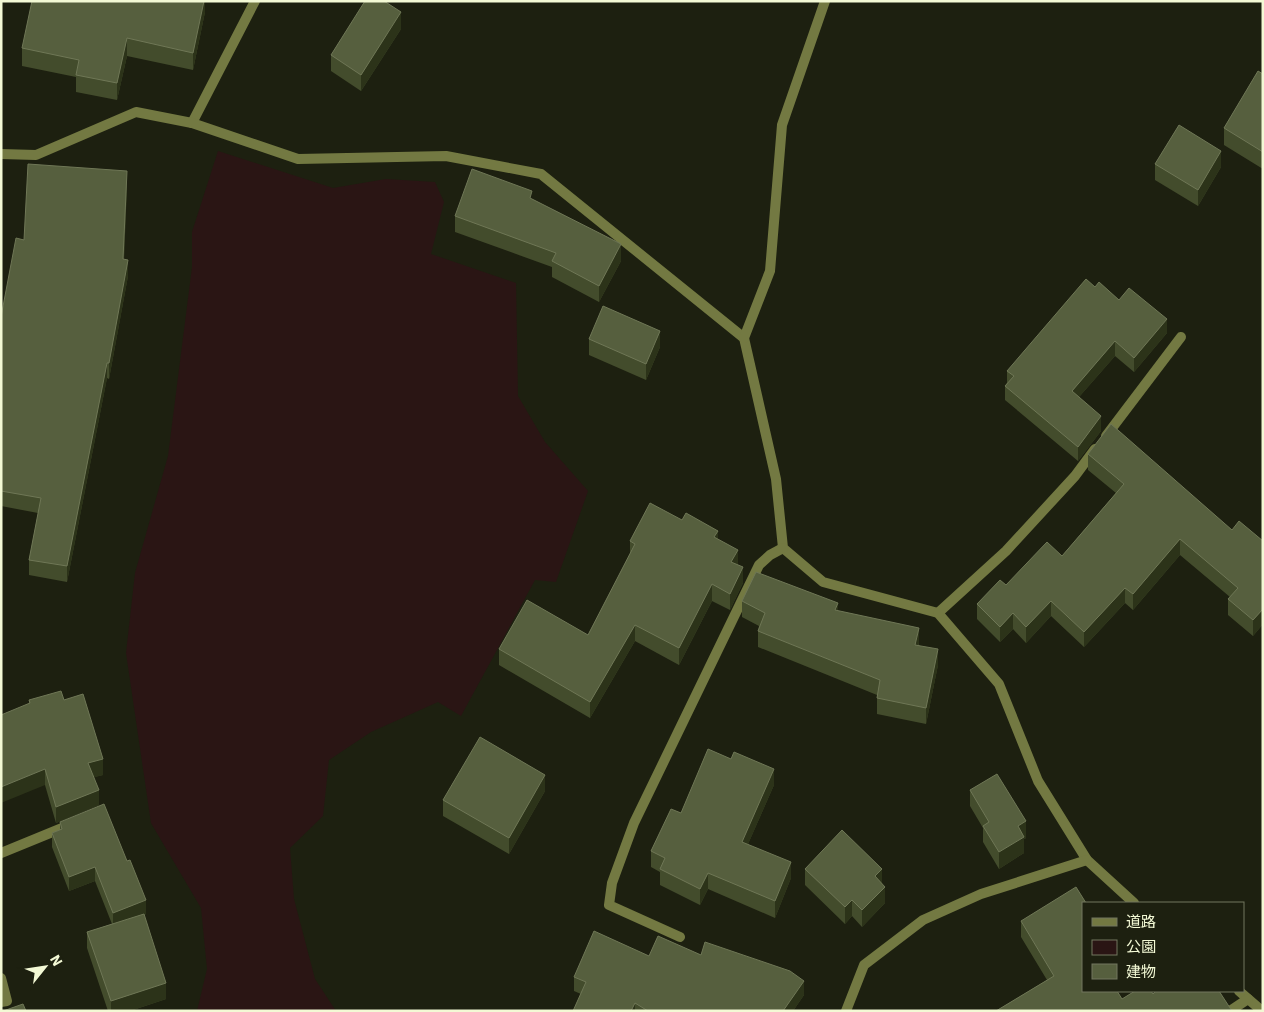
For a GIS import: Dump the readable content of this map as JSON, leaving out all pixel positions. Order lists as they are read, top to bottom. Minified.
{"legend":["道路","公園","建物"],"north":"top right"}
